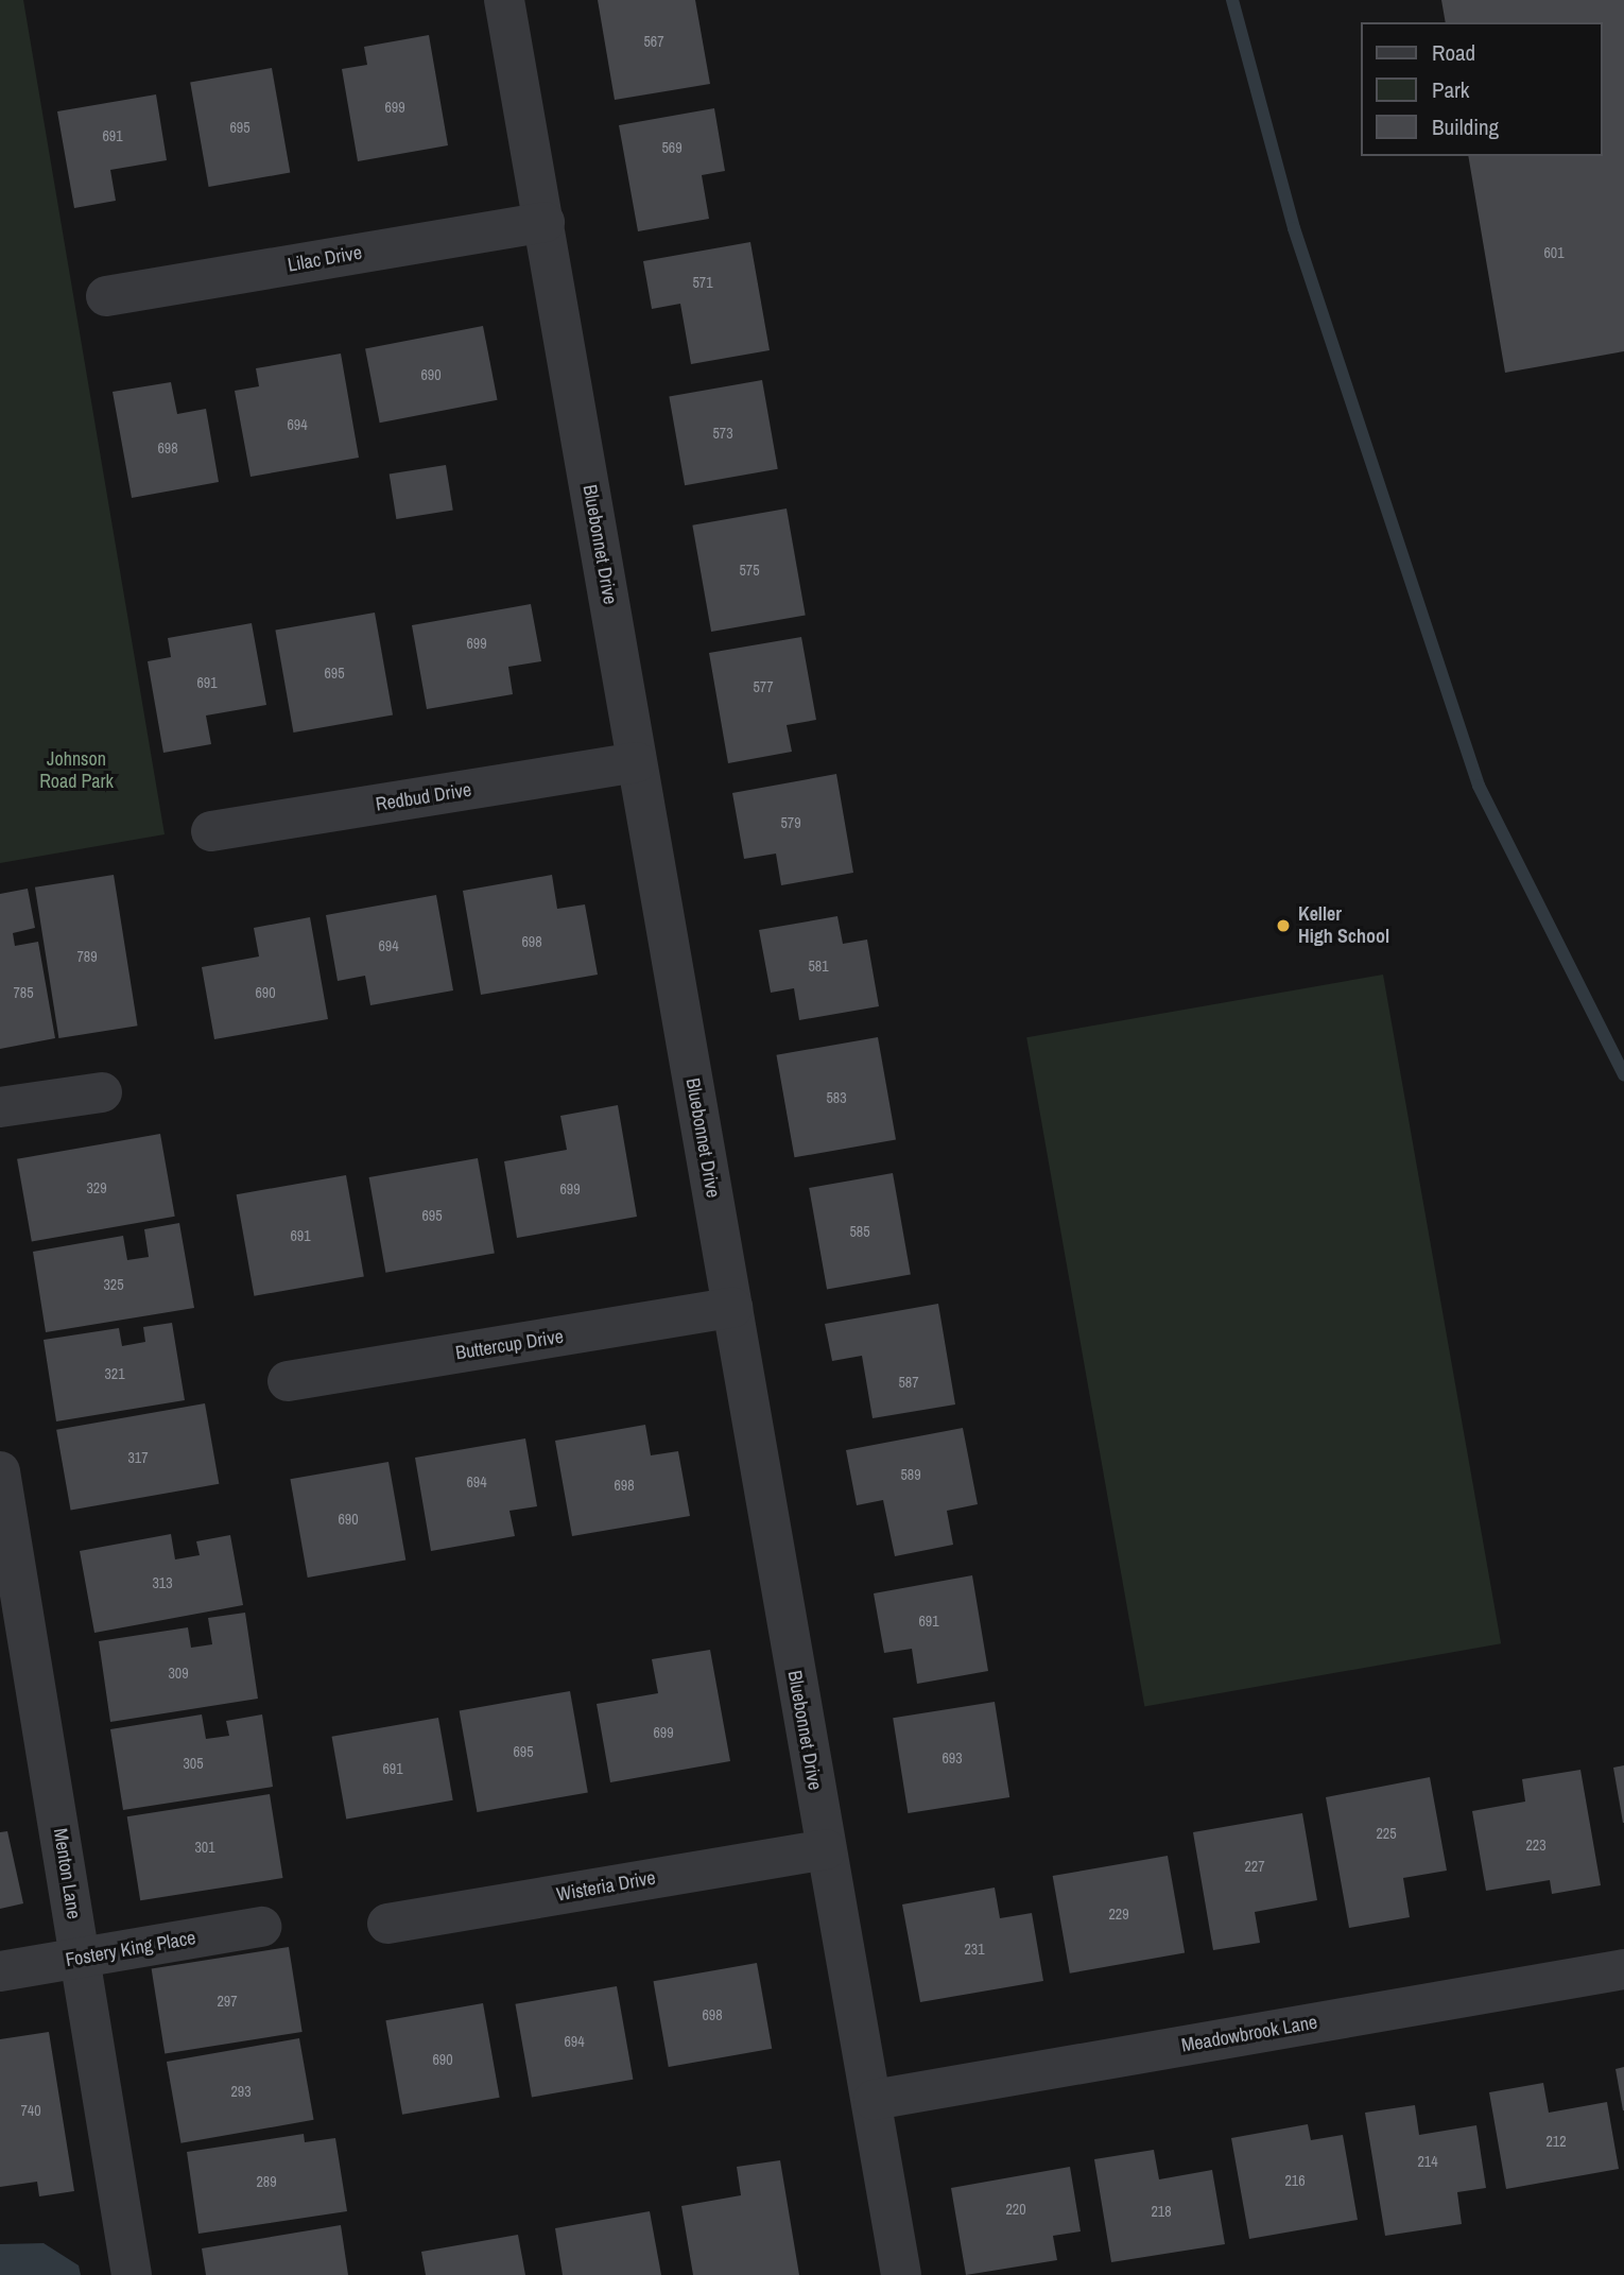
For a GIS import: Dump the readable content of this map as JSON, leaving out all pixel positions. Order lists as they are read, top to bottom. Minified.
{"streets":{"street":["Lilac Drive","Bluebonnet Drive","Redbud Drive","Buttercup Drive","Menton Lane","Wisteria Drive","Fostery King Place","Meadowbrook Lane"]},"crossings":[["Lilac Drive","Bluebonnet Drive"],["Bluebonnet Drive","Redbud Drive"],["Bluebonnet Drive","Buttercup Drive"],["Bluebonnet Drive","Wisteria Drive"],["Bluebonnet Drive","Meadowbrook Lane"],["Menton Lane","Fostery King Place"]],"parks":["Johnson Road Park"],"places":["Keller High School"],"house_numbers":["567","699","695","691","569","601","571","690","694","573","698","575","699","695","691","577","579","698","694","789","581","785","690","583","329","699","695","585","691","325","321","587","317","589","694","698","690","313","691","309","699","695","693","305","691","225","223","301","227","229","231","297","698","694","690","293","740","212","214","216","289","220","218"],"legend":["Road","Park","Building"]}
